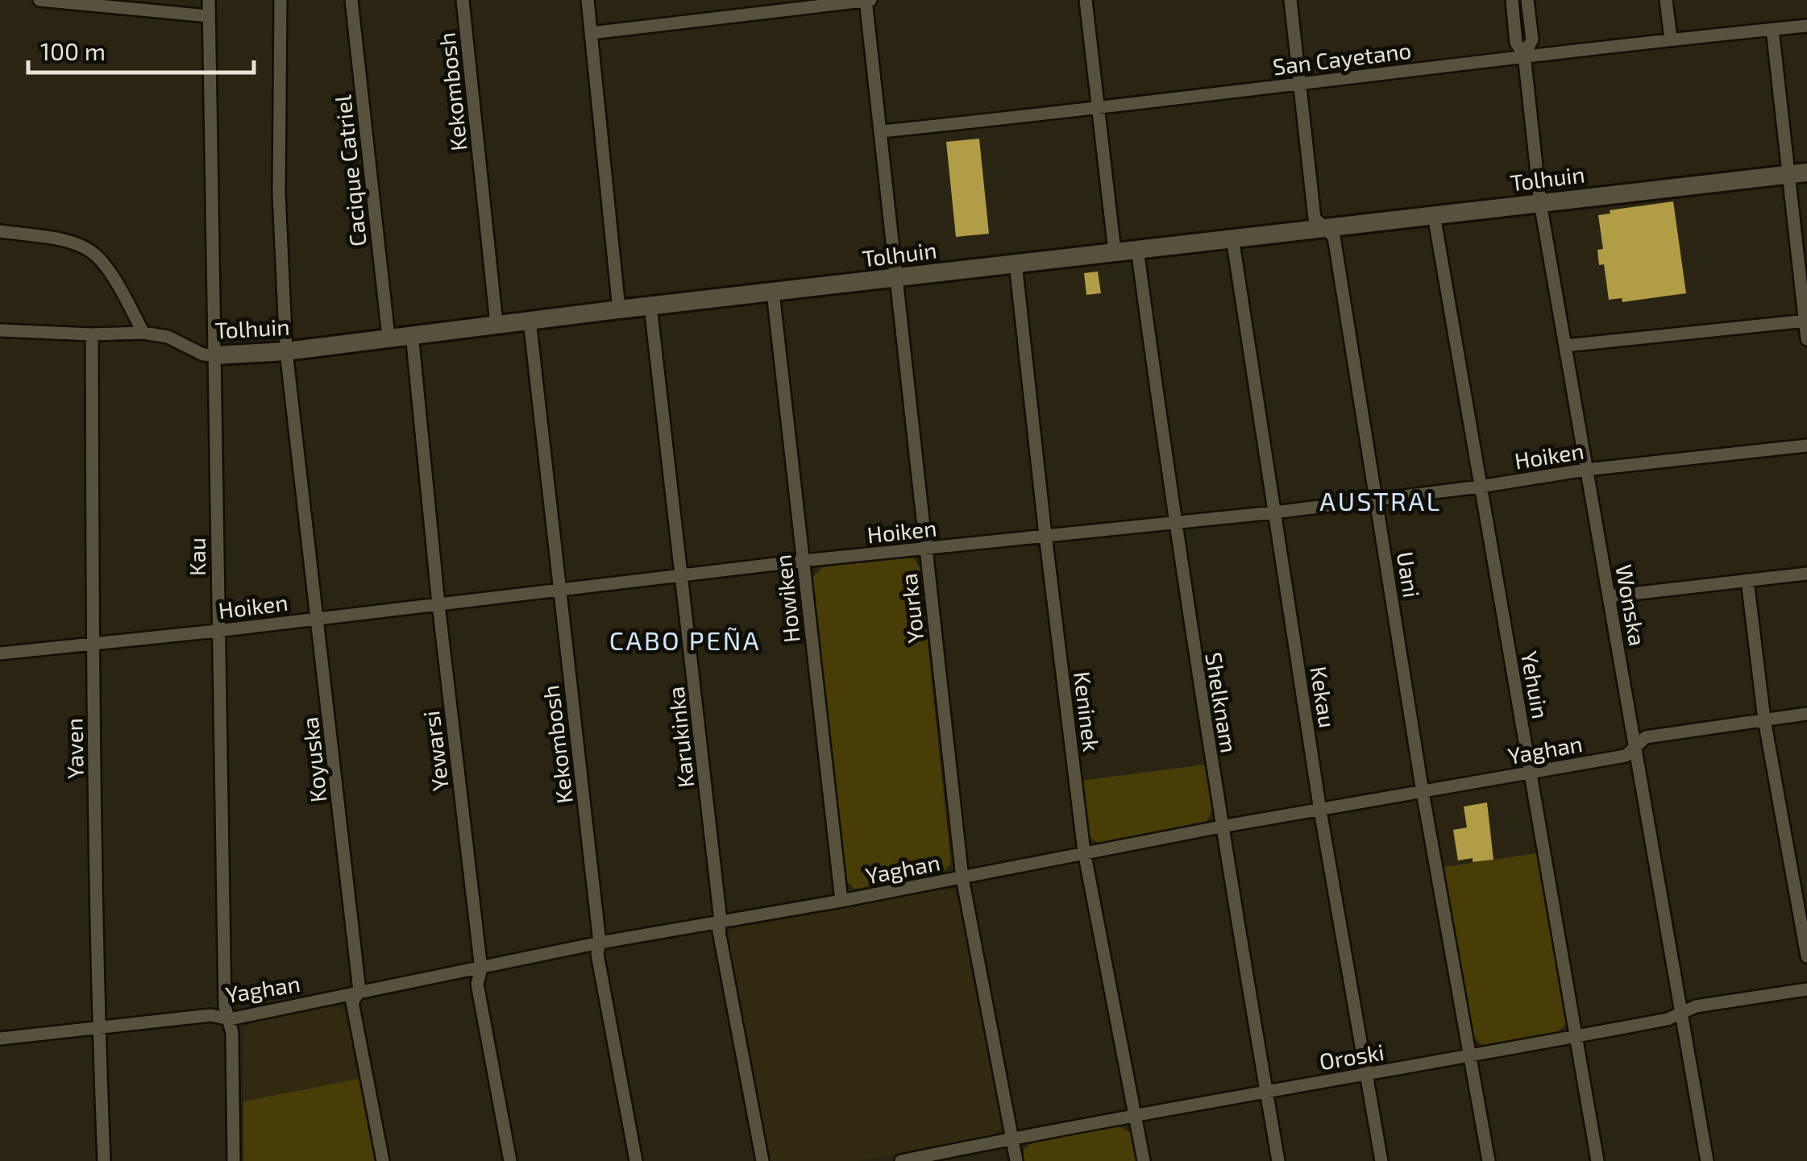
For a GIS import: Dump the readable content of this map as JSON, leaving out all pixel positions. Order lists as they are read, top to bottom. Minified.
{"streets":{"street":["San Cayetano","Kekombosh","Cacique Catriel","Tolhuin","Hoiken","Kau","Uani","Howiken","Wonska","Yourka","Yehuin","Kekau","Shelknam","Keninek","Karukinka","Yaven","Yaghan","Yewarsi","Koyuska","Oroski"]},"crossings":[["San Cayetano","Uani"],["San Cayetano","Wonska"],["San Cayetano","Yourka"],["Kekombosh","Tolhuin"],["Kekombosh","Hoiken"],["Kekombosh","Yaghan"],["Cacique Catriel","Tolhuin"],["Tolhuin","Kau"],["Tolhuin","Uani"],["Tolhuin","Howiken"],["Tolhuin","Wonska"],["Tolhuin","Yourka"],["Tolhuin","Yehuin"],["Tolhuin","Kekau"],["Tolhuin","Shelknam"],["Tolhuin","Keninek"],["Tolhuin","Karukinka"],["Tolhuin","Yaven"],["Tolhuin","Yewarsi"],["Tolhuin","Koyuska"],["Hoiken","Kau"],["Hoiken","Uani"],["Hoiken","Howiken"],["Hoiken","Wonska"],["Hoiken","Yourka"],["Hoiken","Yehuin"],["Hoiken","Kekau"],["Hoiken","Shelknam"],["Hoiken","Keninek"],["Hoiken","Karukinka"],["Hoiken","Yaven"],["Hoiken","Yewarsi"],["Hoiken","Koyuska"],["Kau","Yaghan"],["Uani","Yaghan"],["Uani","Oroski"],["Howiken","Yaghan"],["Wonska","Yaghan"],["Wonska","Oroski"],["Yourka","Yaghan"],["Yourka","Oroski"],["Yehuin","Yaghan"],["Yehuin","Oroski"],["Kekau","Yaghan"],["Kekau","Oroski"],["Shelknam","Yaghan"],["Shelknam","Oroski"],["Keninek","Yaghan"],["Keninek","Oroski"],["Karukinka","Yaghan"],["Yaven","Yaghan"],["Yaghan","Yewarsi"],["Yaghan","Koyuska"]],"districts":["AUSTRAL","CABO PEÑA"],"scale_bar":"100 m"}
